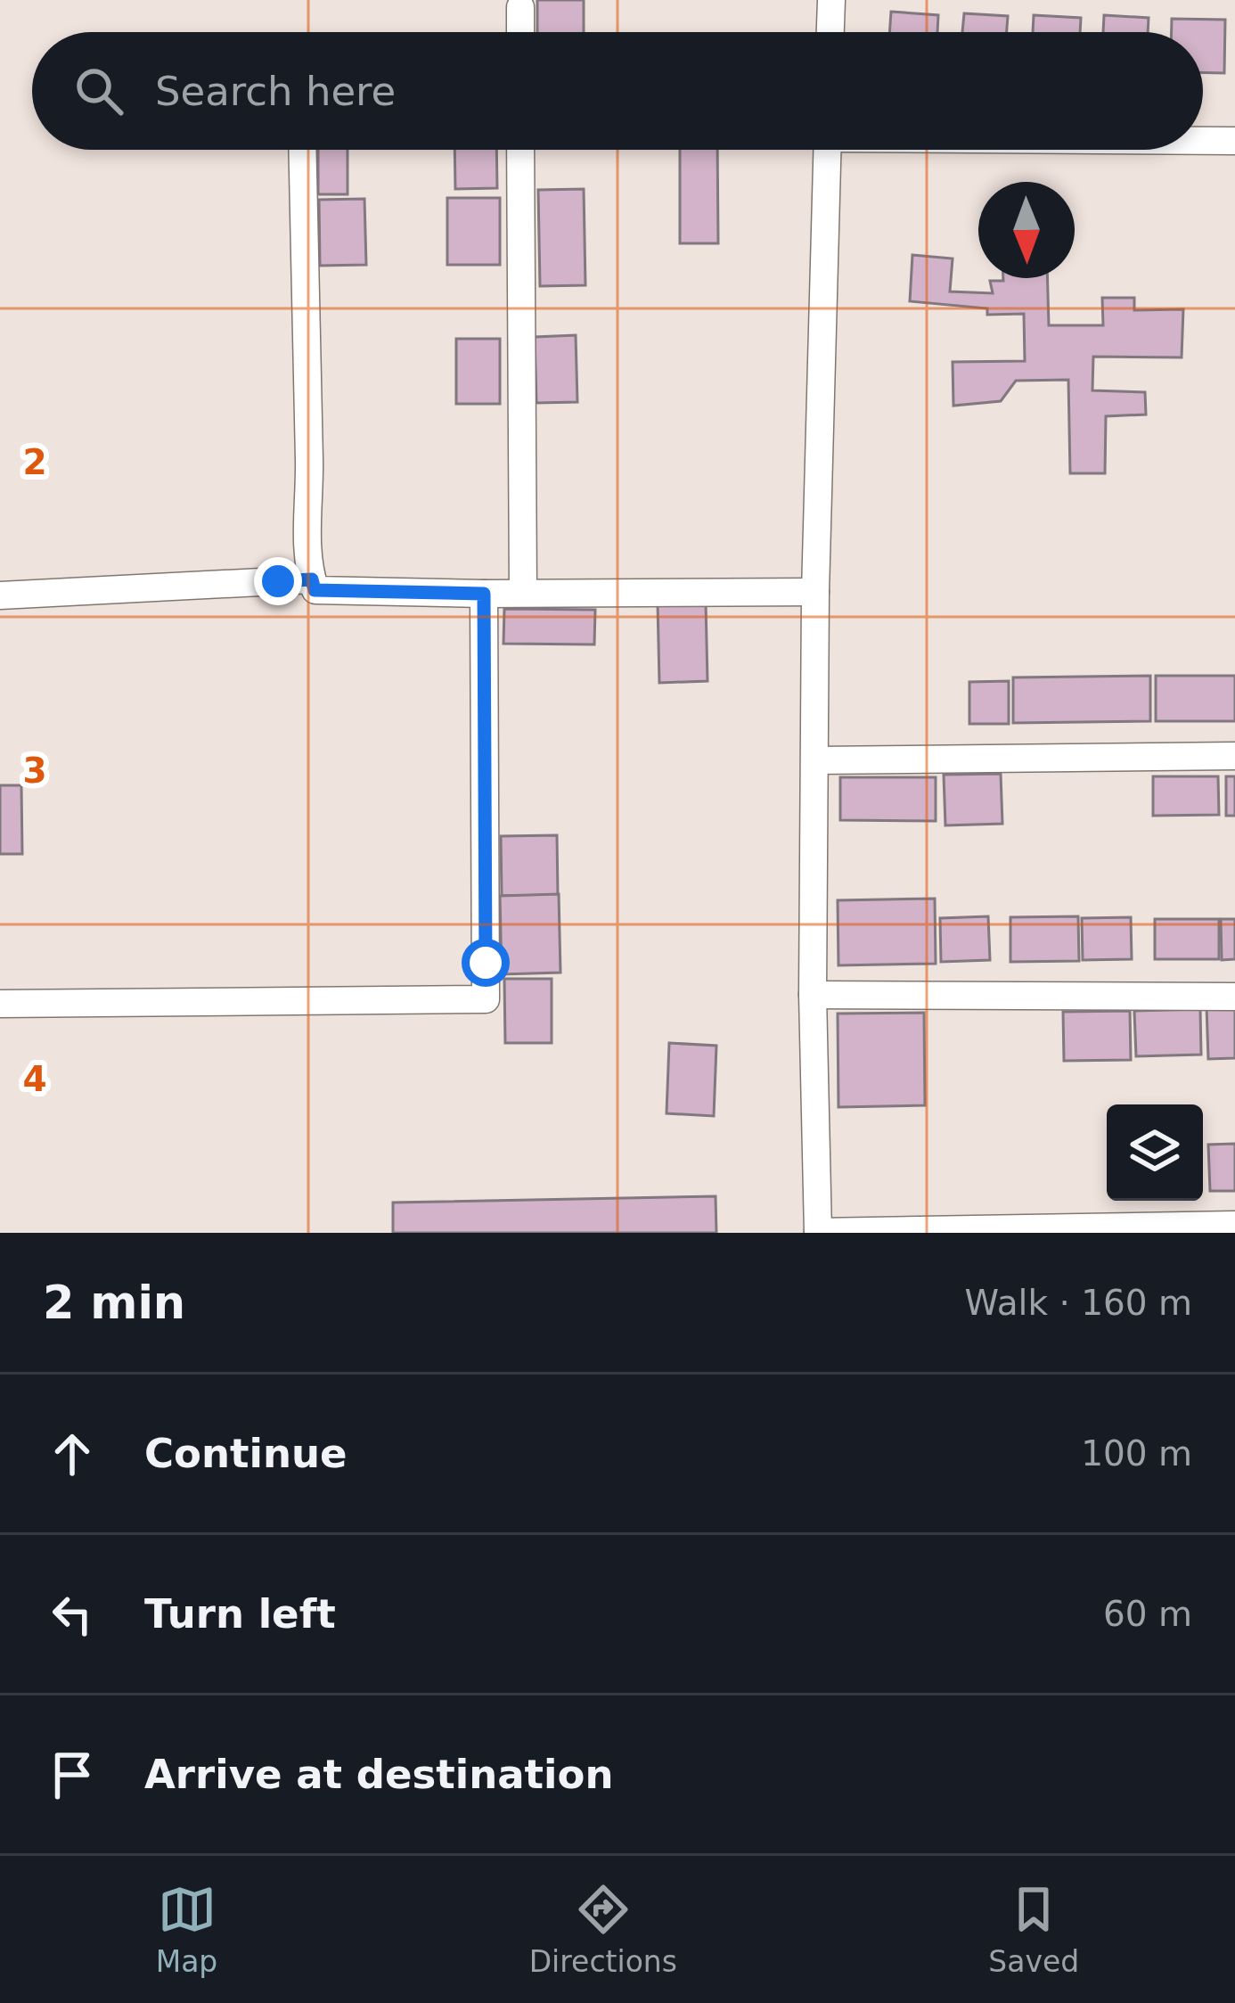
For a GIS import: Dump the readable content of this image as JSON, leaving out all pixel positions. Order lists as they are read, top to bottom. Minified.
{"north":"bottom","page":{"search":"Search here","heading":["2 min","Walk · 160 m"],"list":[["Continue","100 m"],["Turn left","60 m"],"Arrive at destination"],"nav":["Map","Directions","Saved"]},"grid":{"rows":["2","3","4"]}}
